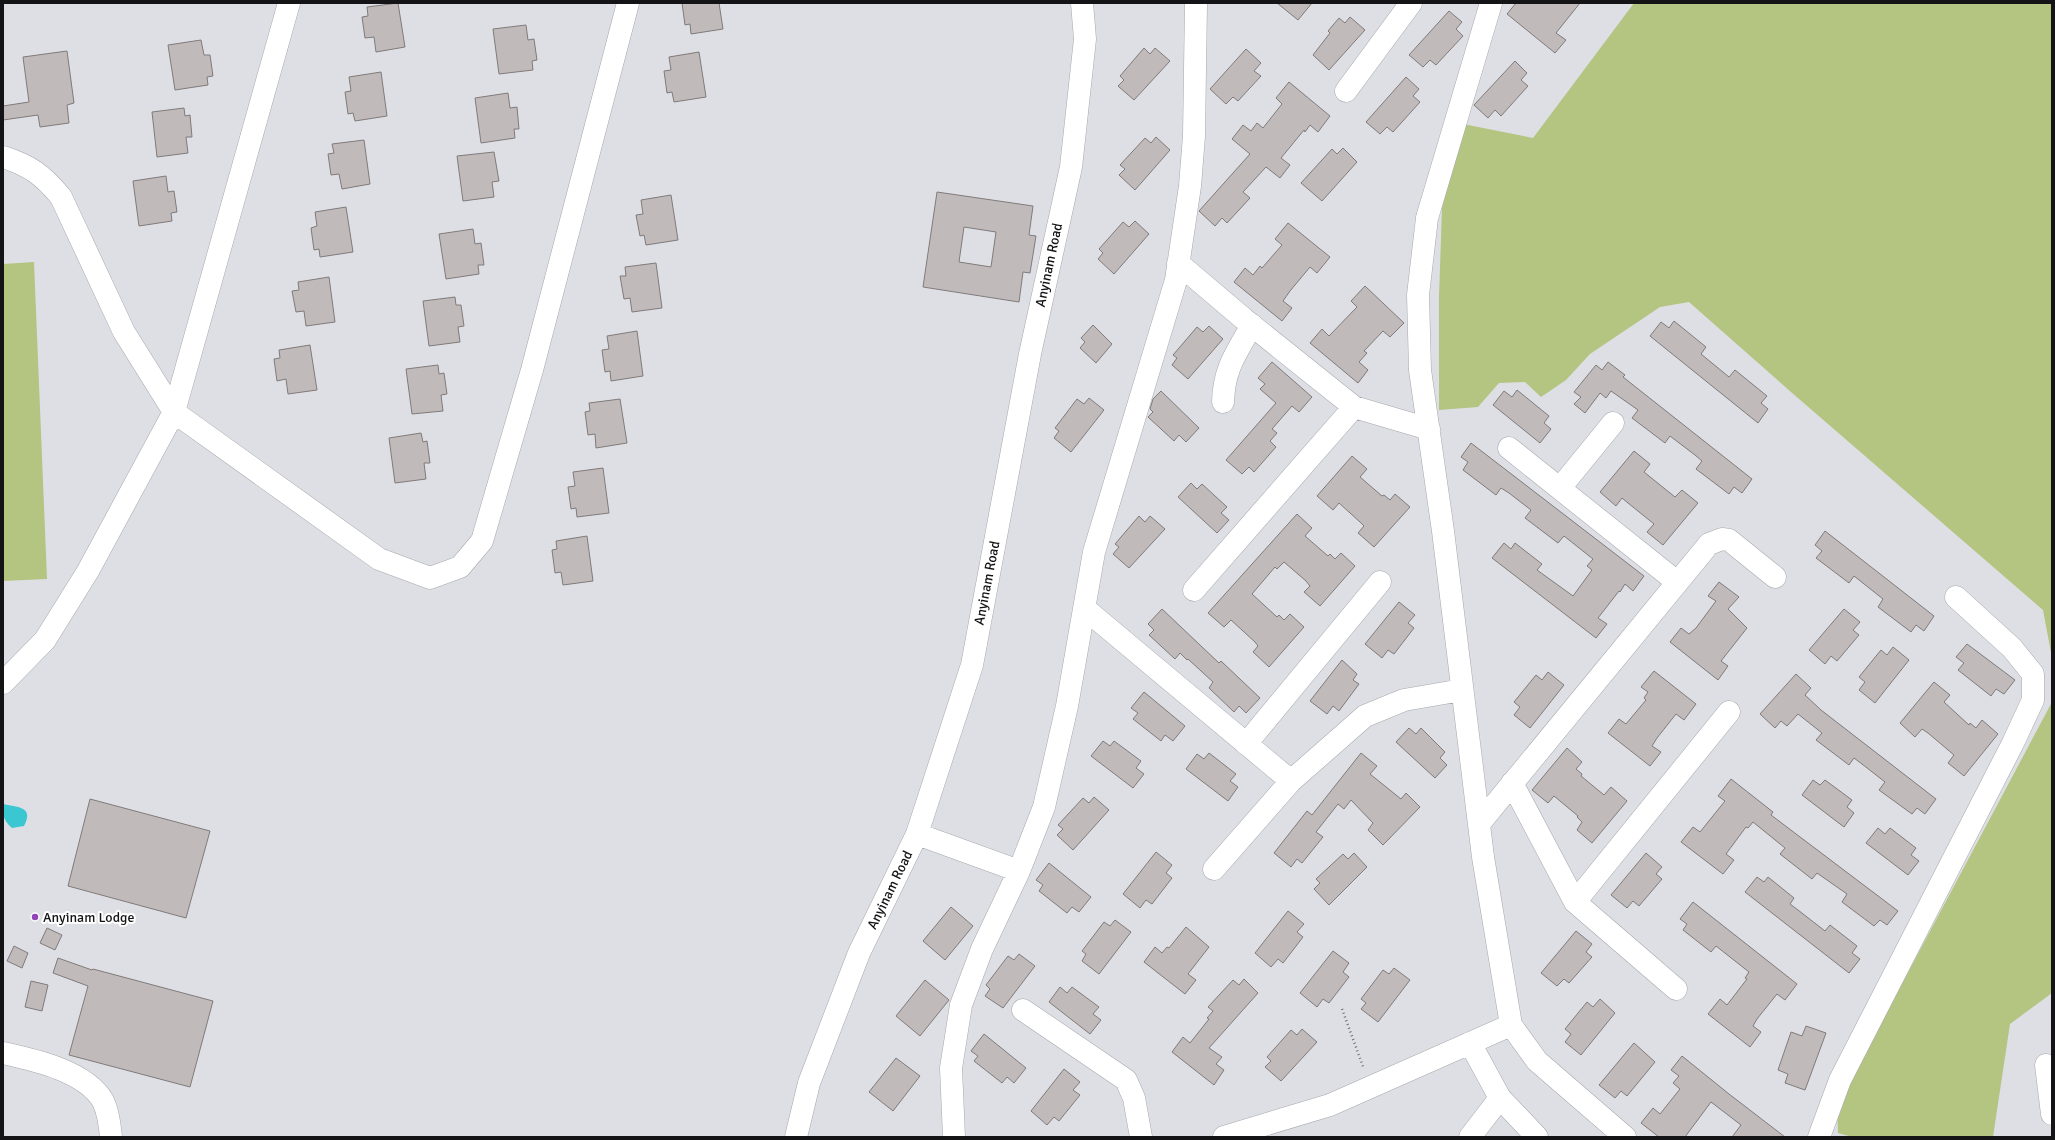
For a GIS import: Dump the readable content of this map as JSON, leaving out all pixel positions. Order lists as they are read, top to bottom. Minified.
{"streets":{"street":["Anyinam Road"]},"places":["Anyinam Lodge"]}
